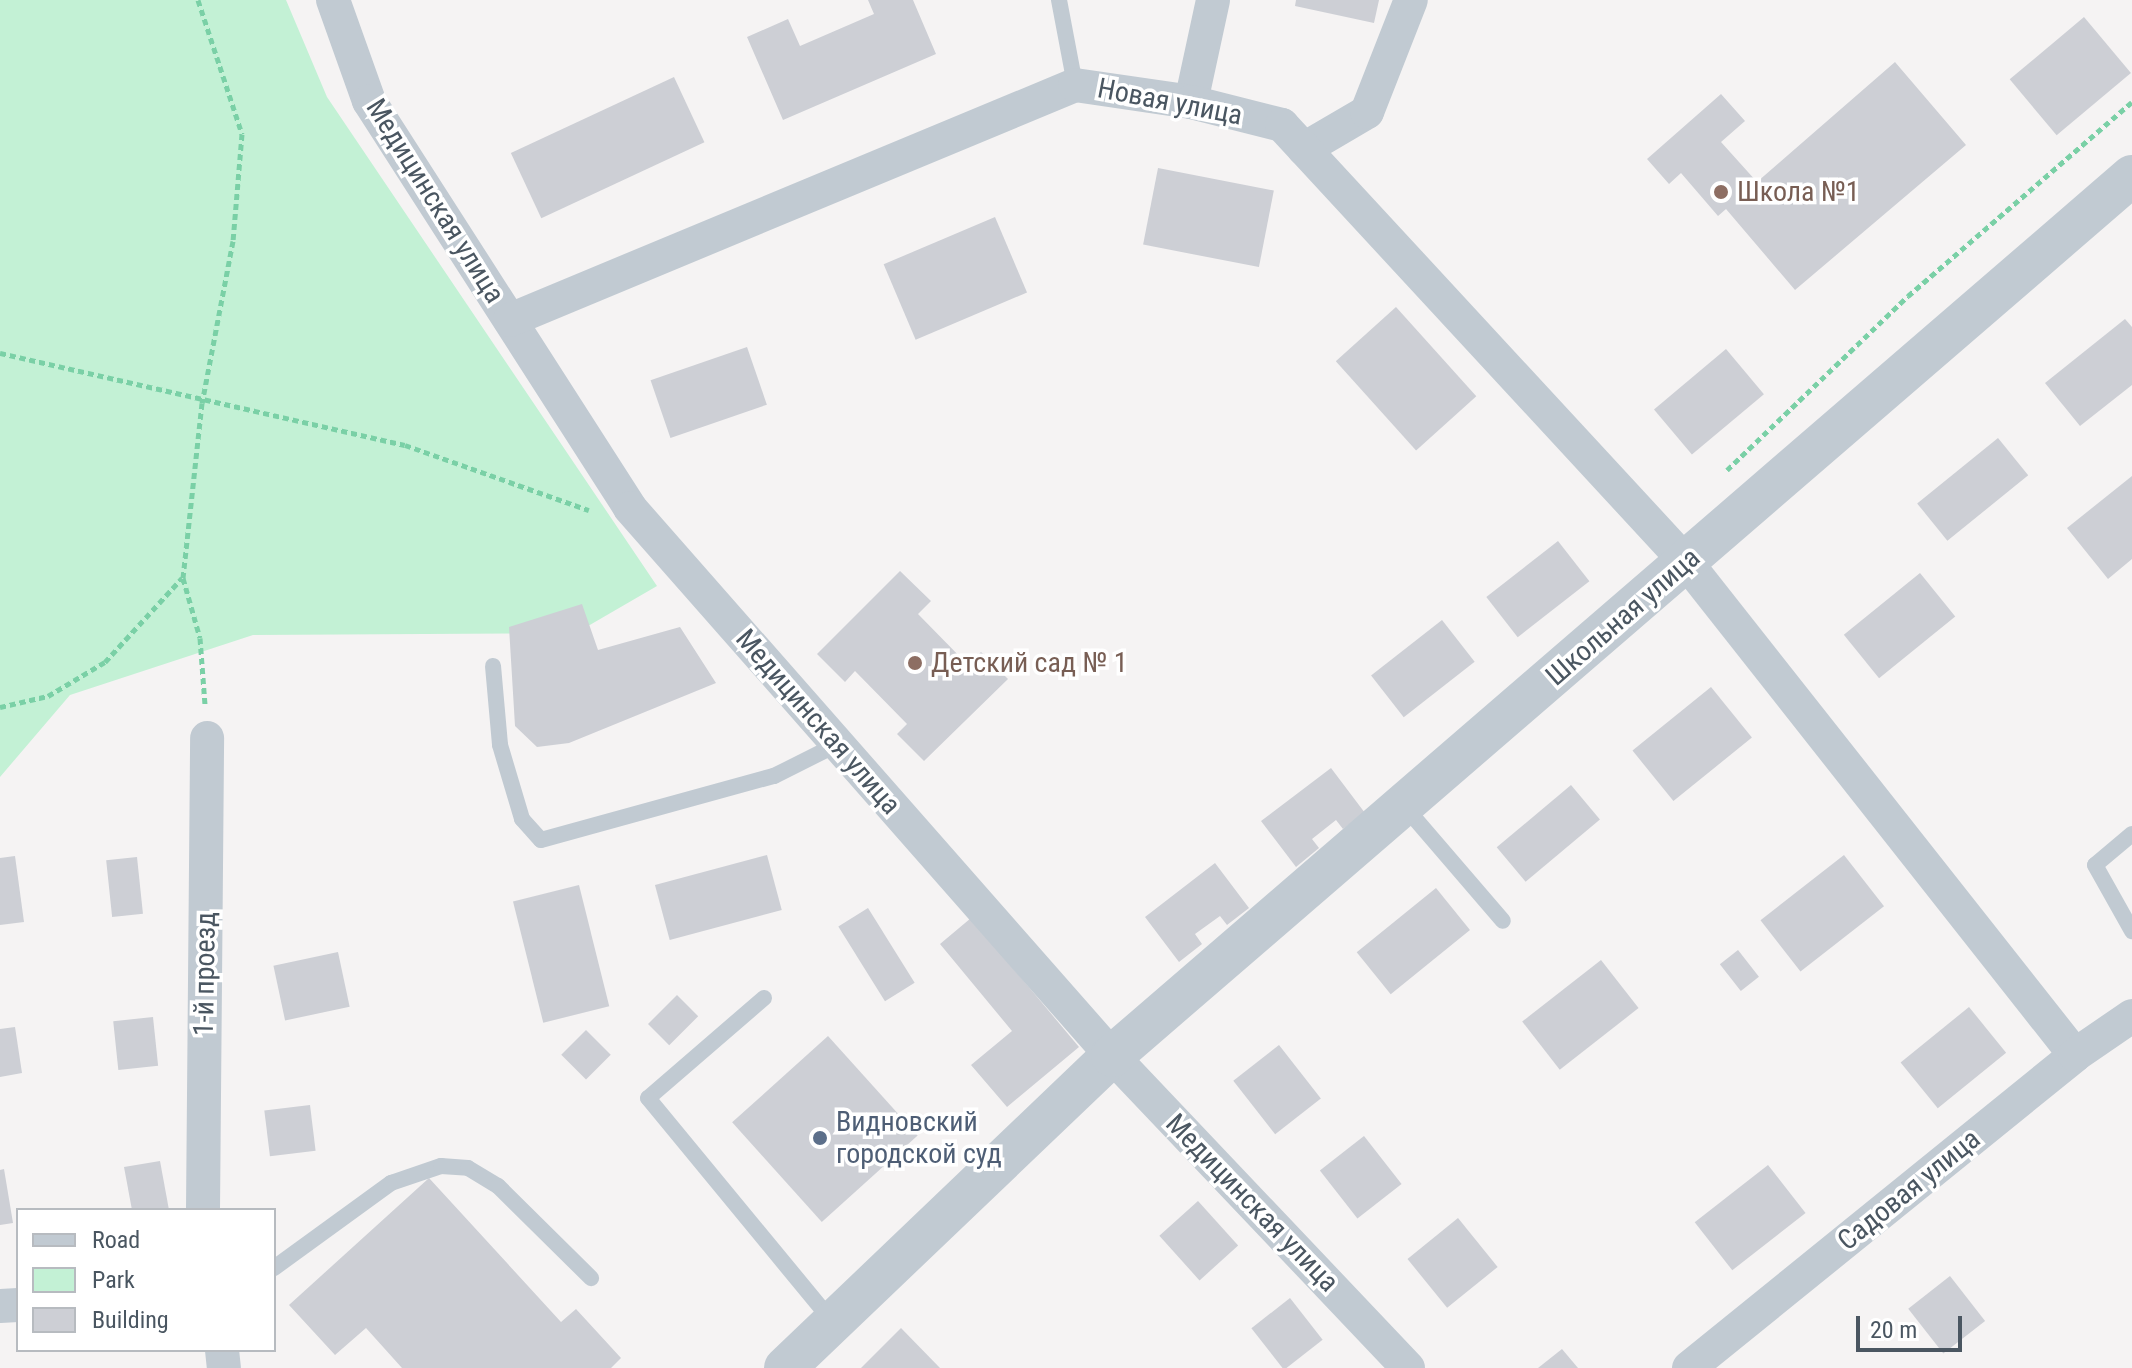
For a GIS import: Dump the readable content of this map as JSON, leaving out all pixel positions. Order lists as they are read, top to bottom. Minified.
{"streets":{"street":["Новая улица","Медицинская улица","Школьная улица","1-й проезд","Садовая улица"]},"crossings":[["Новая улица","Медицинская улица"],["Новая улица","Школьная улица"],["Новая улица","Садовая улица"],["Медицинская улица","Школьная улица"]],"places":["Школа №1","Детский сад № 1","Видновский городской суд"],"legend":["Road","Park","Building"],"scale_bar":"20 m"}
